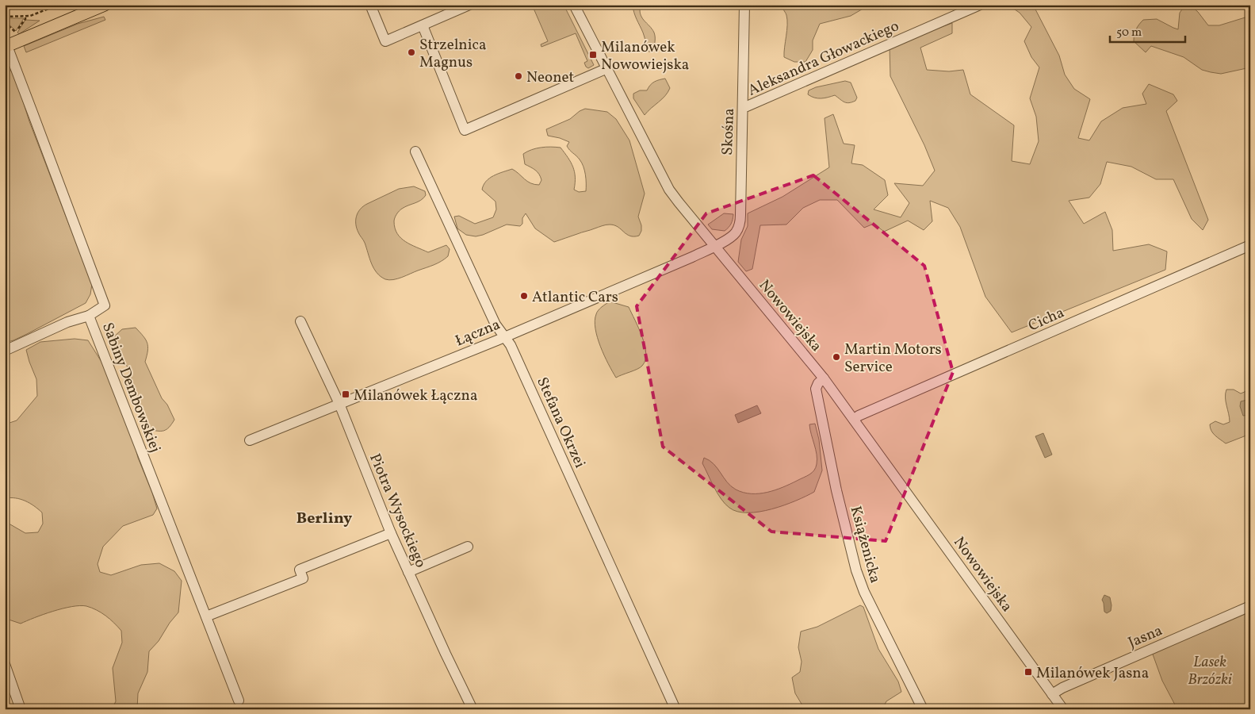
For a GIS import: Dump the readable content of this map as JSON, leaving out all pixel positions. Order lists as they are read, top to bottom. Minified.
{"streets":{"street":["Aleksandra Głowackiego","Skośna","Nowowiejska","Cicha","Łączna","Sabiny Dembowskiej","Stefana Okrzei","Piotra Wysockiego","Książenicka","Jasna"]},"crossings":[["Aleksandra Głowackiego","Skośna"],["Skośna","Nowowiejska"],["Skośna","Łączna"],["Nowowiejska","Cicha"],["Nowowiejska","Łączna"],["Nowowiejska","Książenicka"],["Nowowiejska","Jasna"],["Łączna","Stefana Okrzei"],["Łączna","Piotra Wysockiego"]],"districts":["Berliny"],"parks":["Lasek Brzózki"],"places":{"other":["Strzelnica Magnus","Neonet","Atlantic Cars","Martin Motors Service"],"transit":["Milanówek Nowowiejska","Milanówek Łączna","Milanówek Jasna"]},"scale_bar":"50 m"}
